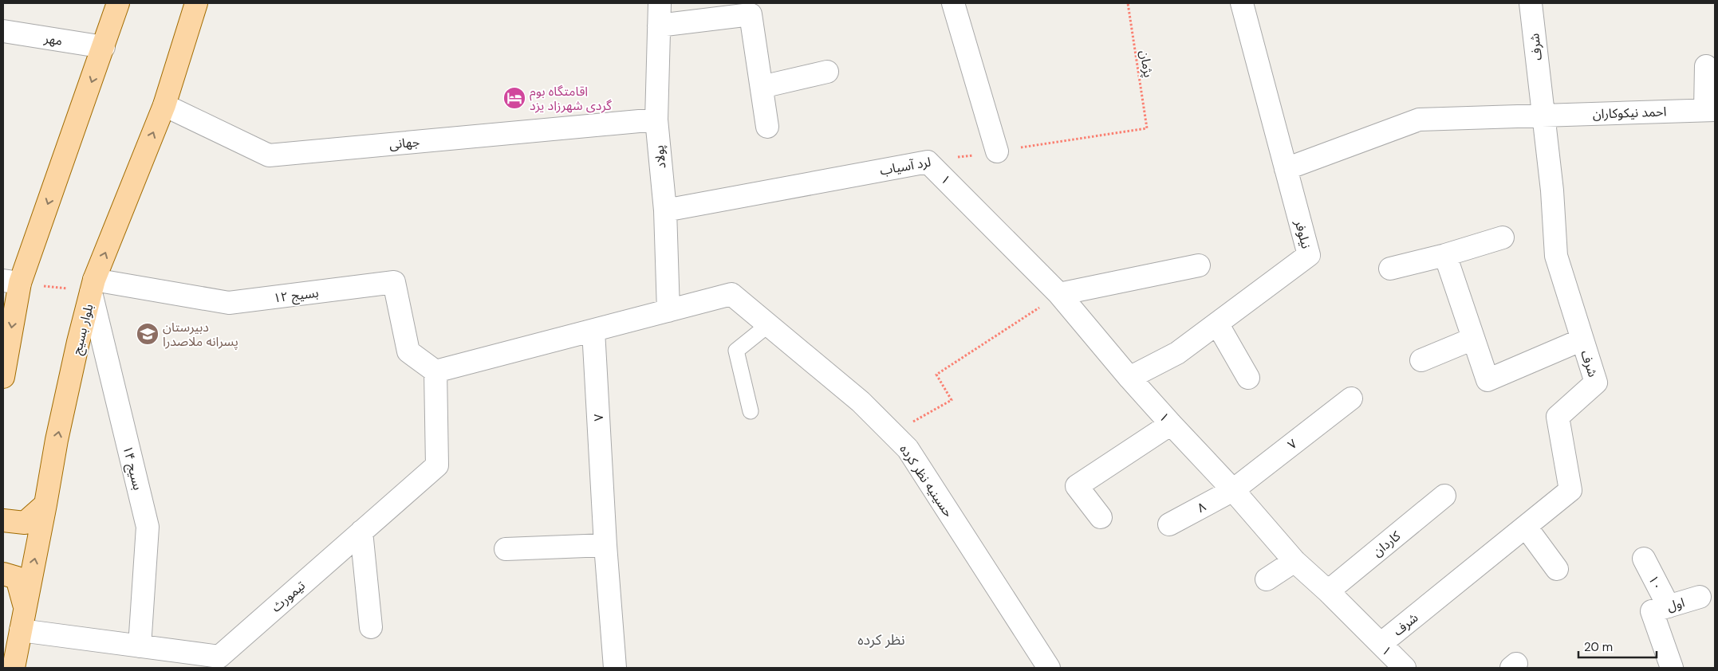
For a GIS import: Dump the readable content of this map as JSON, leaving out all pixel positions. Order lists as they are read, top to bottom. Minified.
{"streets":{"main road":["بلوار بسیج"],"street":["مهر","شرف","احمد نیکوکاران","جهانی","پولاد","لرد آسیاب","۱","نیلوفر","بسیج ۱۲","۷","بسیج ۱۴","حسینیه نظر کرده","۸","کاردان","۱۰","تیمورث","اول"],"path":["پژمان"]},"crossings":[["شرف","احمد نیکوکاران"],["شرف","۱"],["پژمان","لرد آسیاب"],["احمد نیکوکاران","نیلوفر"],["جهانی","پولاد"],["جهانی","بلوار بسیج"],["پولاد","لرد آسیاب"],["پولاد","حسینیه نظر کرده"],["لرد آسیاب","۱"],["۱","نیلوفر"],["۱","۷"],["۱","۸"],["۱","کاردان"],["بسیج ۱۲","بلوار بسیج"],["بسیج ۱۲","بسیج ۱۴"],["بسیج ۱۲","تیمورث"],["بلوار بسیج","بسیج ۱۴"],["بلوار بسیج","تیمورث"],["۷","۸"],["بسیج ۱۴","تیمورث"],["۱۰","اول"]],"districts":["نظر کرده"],"places":{"hotel":["اقامتگاه بوم گردی شهرزاد یزد"],"school or university":["دبیرستان پسرانه ملاصدرا"]},"scale_bar":"20 m"}
